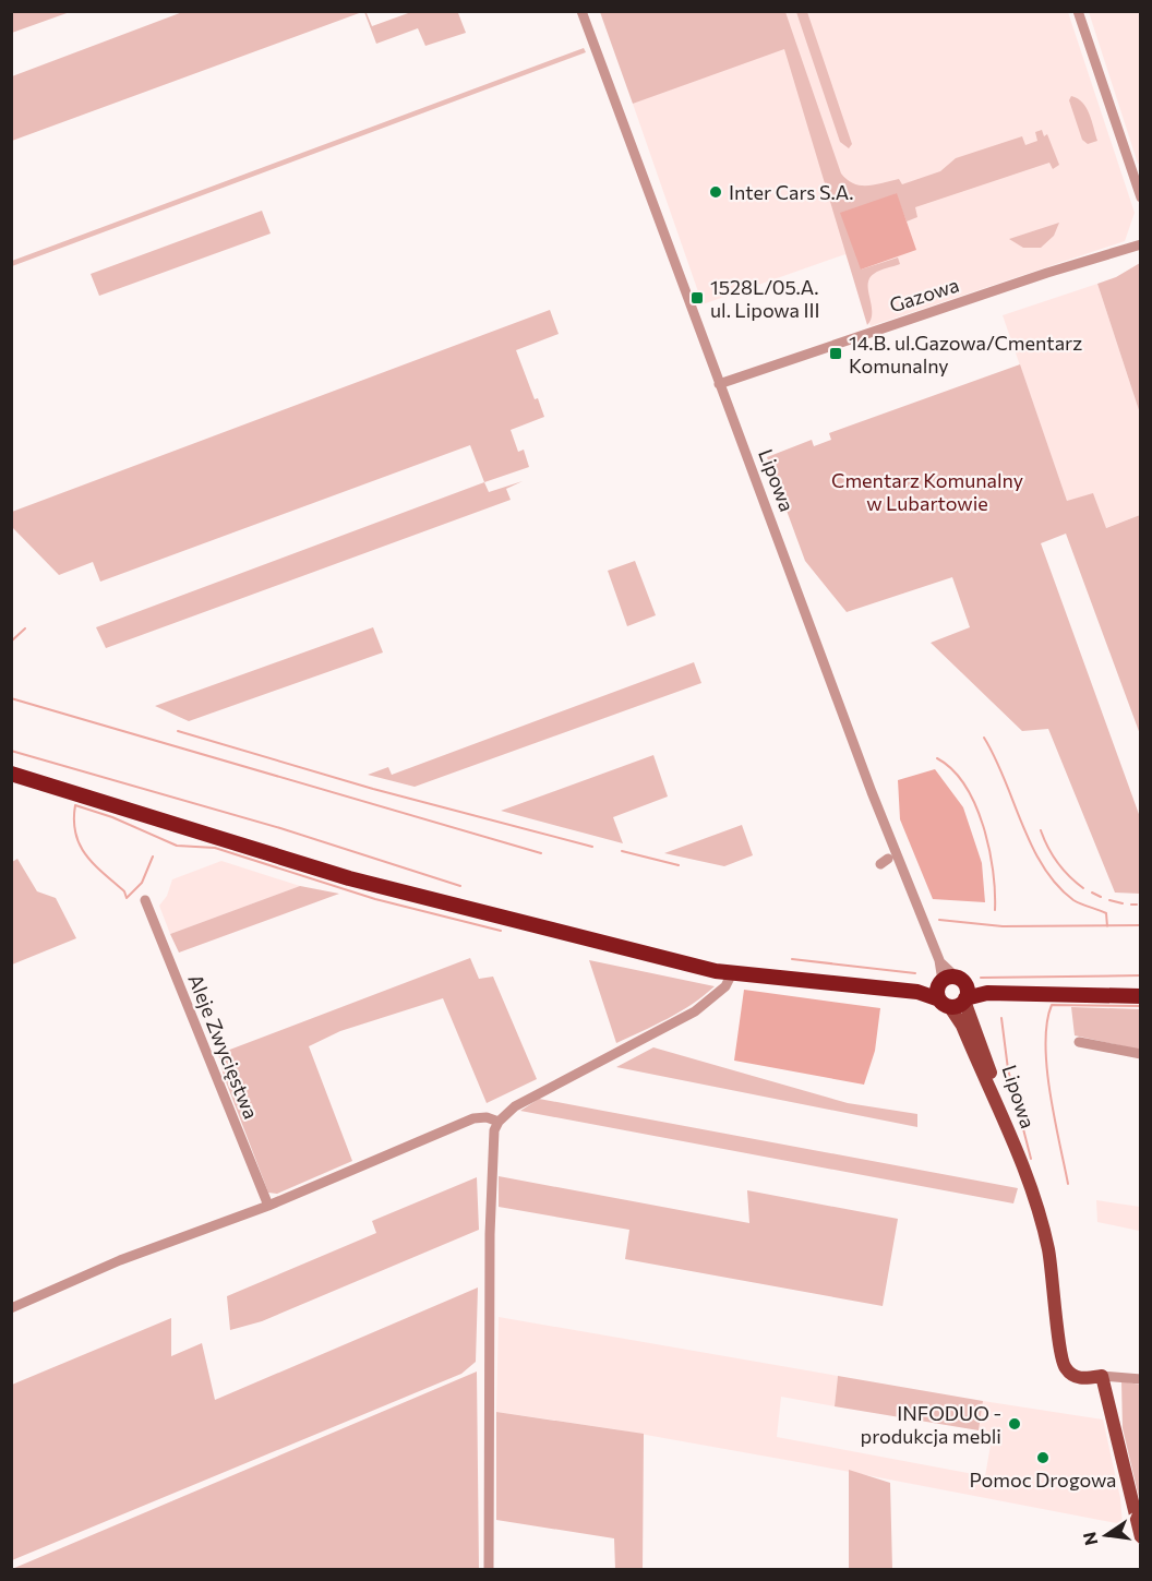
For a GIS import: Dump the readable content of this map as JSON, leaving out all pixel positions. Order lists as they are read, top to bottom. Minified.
{"streets":{"main road":["Lipowa"],"street":["Gazowa","Aleje Zwycięstwa"]},"crossings":[["Gazowa","Lipowa"]],"parks":["Cmentarz Komunalny w Lubartowie"],"places":{"other":["Inter Cars S.A.","INFODUO - produkcja mebli","Pomoc Drogowa"],"transit":["1528L/05.A. ul. Lipowa III","14.B. ul.Gazowa/Cmentarz Komunalny"]},"north":"left"}
